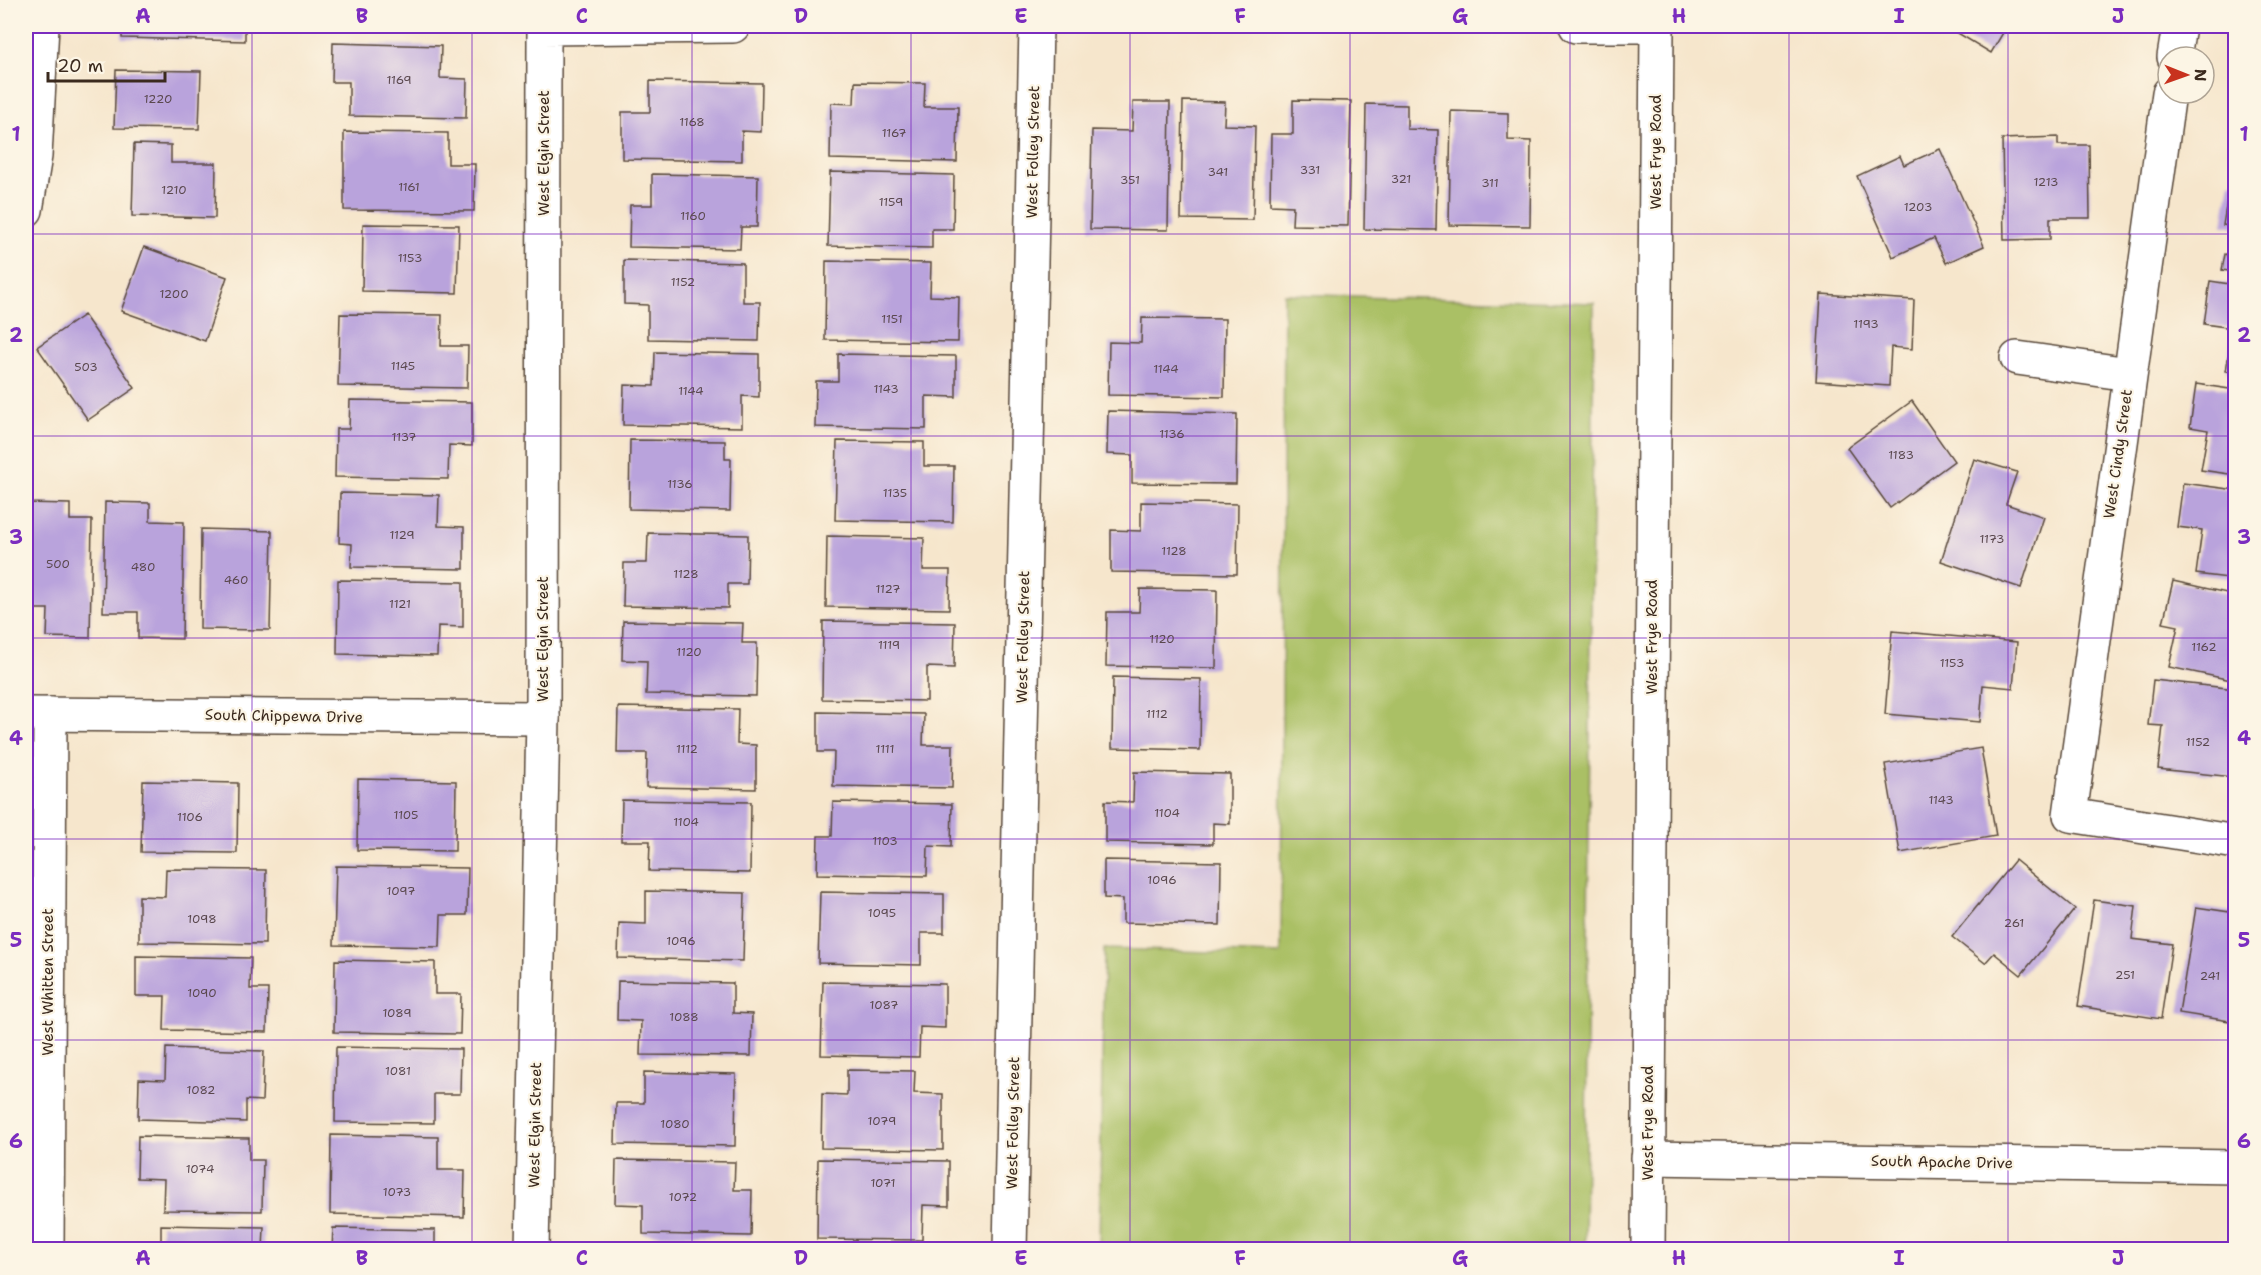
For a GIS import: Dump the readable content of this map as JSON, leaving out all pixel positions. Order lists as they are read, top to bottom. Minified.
{"streets":{"street":["West Folley Street","West Frye Road","West Elgin Street","West Cindy Street","South Chippewa Drive","West Whitten Street","South Apache Drive"]},"crossings":[["West Frye Road","South Apache Drive"],["West Elgin Street","South Chippewa Drive"],["South Chippewa Drive","West Whitten Street"]],"house_numbers":["1169","1220","1168","1167","331","341","321","351","1213","311","1161","1210","1159","1203","1160","1153","1152","1200","1151","1193","1145","503","1144","1143","1144","1136","1137","1183","1136","1135","1129","1173","1128","500","480","1128","460","1127","1121","1120","1119","1162","1120","1153","1112","1152","1112","1111","1143","1104","1105","1106","1104","1103","1096","1097","1095","1098","261","1096","251","241","1090","1087","1089","1088","1081","1082","1079","1080","1074","1071","1073","1072"],"scale_bar":"20 m","north":"right","grid":{"columns":["A","B","C","D","E","F","G","H","I","J"],"rows":["1","2","3","4","5","6"]}}
